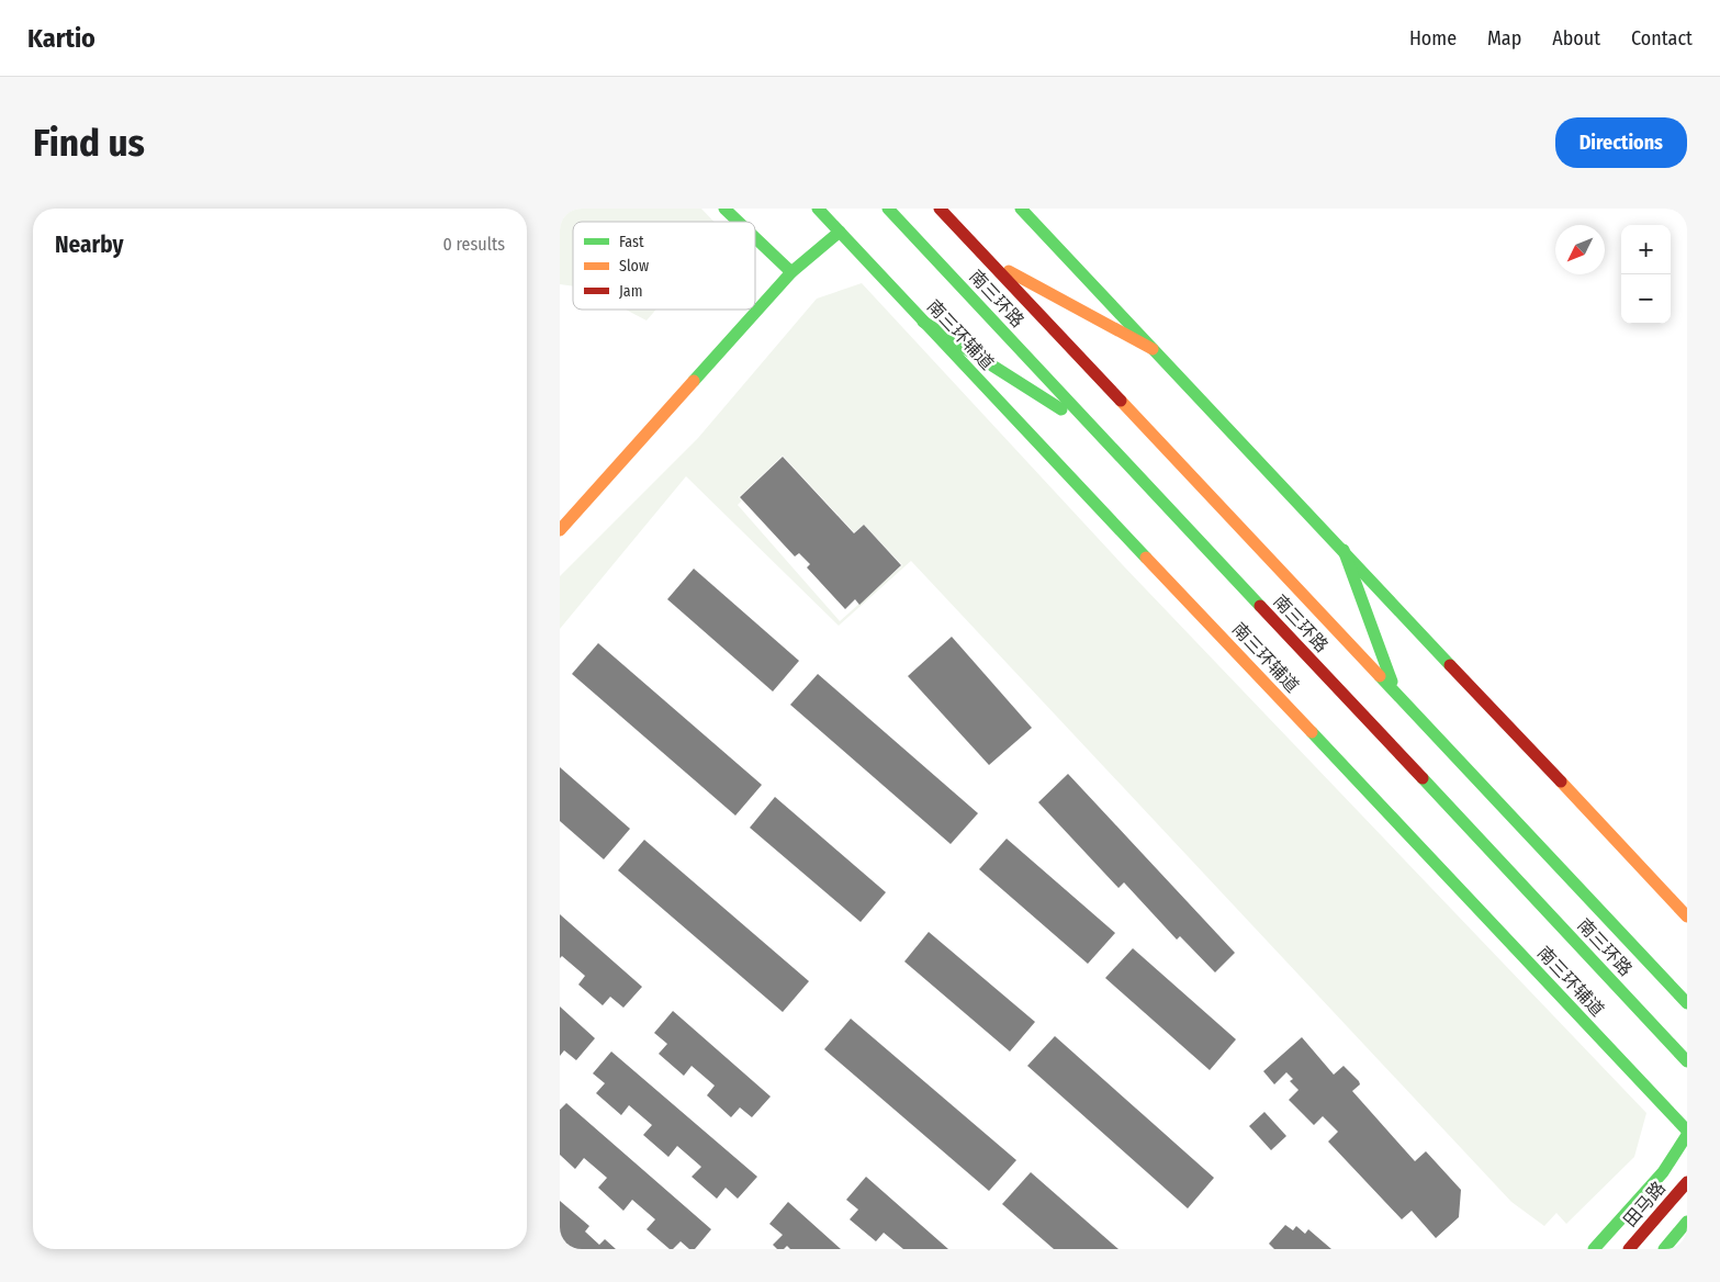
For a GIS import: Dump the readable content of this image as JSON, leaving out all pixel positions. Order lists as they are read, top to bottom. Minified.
{"streets":{"main road":["南三环路","南三环辅道","田马路"]},"legend":["Fast","Slow","Jam"],"north":"bottom left","page":{"header":"Kartio","nav":["Home","Map","About","Contact"],"buttons":"Directions","title":"Find us","heading":["Nearby","0 results"],"map_buttons":["+","−"]}}
